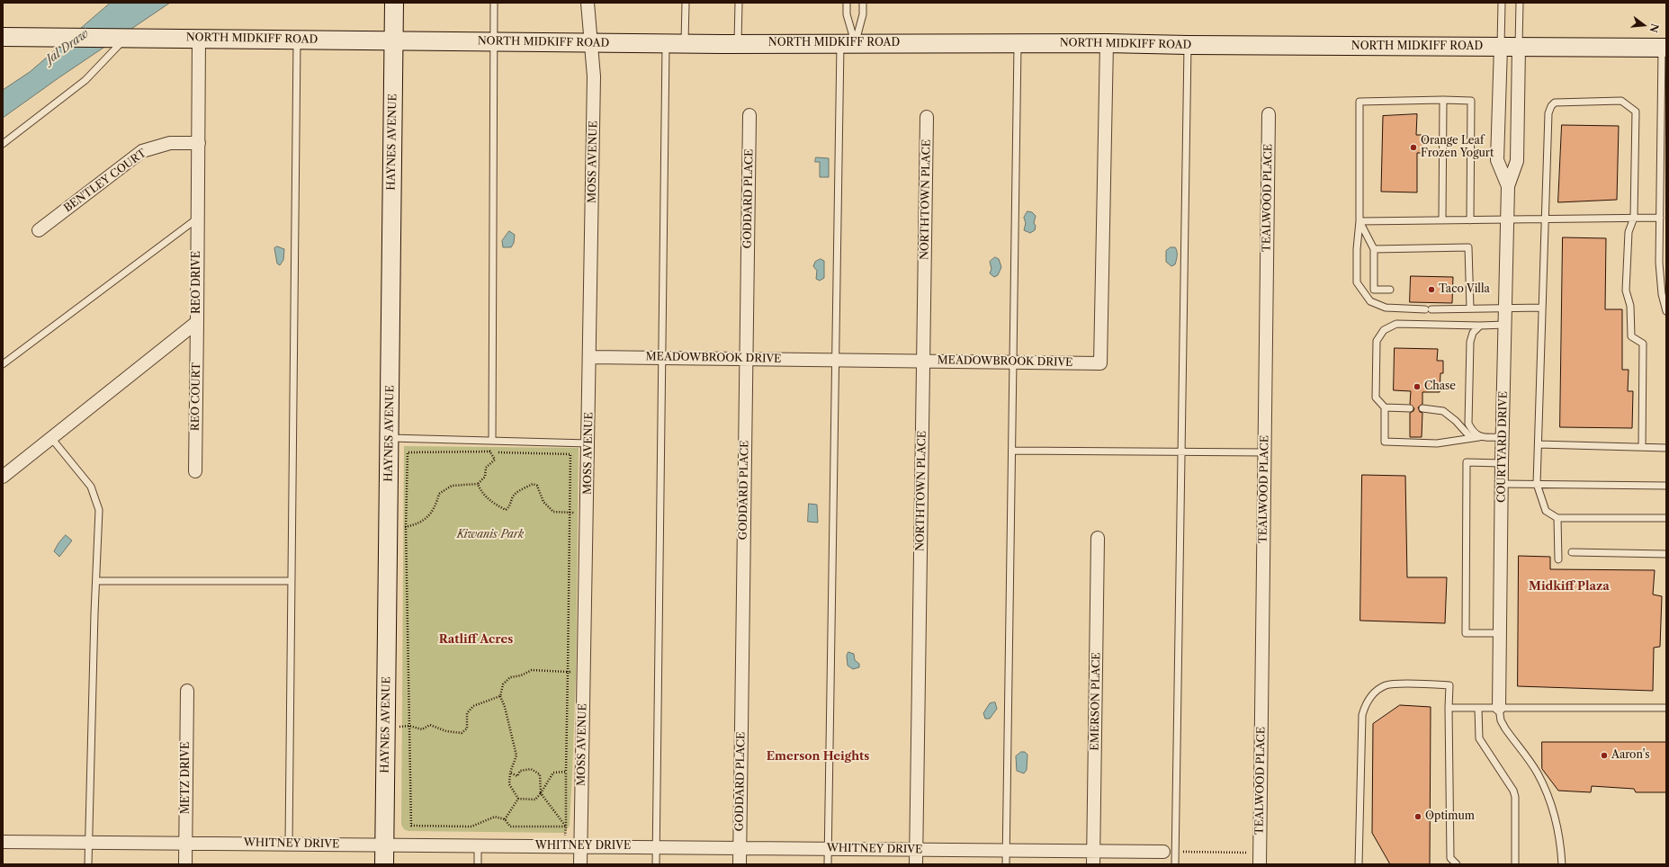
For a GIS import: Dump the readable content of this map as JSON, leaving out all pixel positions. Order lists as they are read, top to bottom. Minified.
{"streets":{"main road":["NORTH MIDKIFF ROAD","HAYNES AVENUE"],"street":["MOSS AVENUE","BENTLEY COURT","TEALWOOD PLACE","GODDARD PLACE","NORTHTOWN PLACE","REO DRIVE","MEADOWBROOK DRIVE","REO COURT","COURTYARD DRIVE","EMERSON PLACE","METZ DRIVE","WHITNEY DRIVE"]},"crossings":[["NORTH MIDKIFF ROAD","HAYNES AVENUE"],["NORTH MIDKIFF ROAD","MOSS AVENUE"],["NORTH MIDKIFF ROAD","REO DRIVE"],["NORTH MIDKIFF ROAD","MEADOWBROOK DRIVE"],["NORTH MIDKIFF ROAD","COURTYARD DRIVE"],["HAYNES AVENUE","WHITNEY DRIVE"],["MOSS AVENUE","MEADOWBROOK DRIVE"],["MOSS AVENUE","WHITNEY DRIVE"],["BENTLEY COURT","REO DRIVE"],["GODDARD PLACE","MEADOWBROOK DRIVE"],["GODDARD PLACE","WHITNEY DRIVE"],["NORTHTOWN PLACE","MEADOWBROOK DRIVE"],["NORTHTOWN PLACE","WHITNEY DRIVE"],["REO DRIVE","REO COURT"],["EMERSON PLACE","WHITNEY DRIVE"],["METZ DRIVE","WHITNEY DRIVE"]],"districts":["Midkiff Plaza","Ratliff Acres","Emerson Heights"],"water":["Jal Draw"],"parks":["Kiwanis Park"],"places":["Orange Leaf Frozen Yogurt","Taco Villa","Chase","Aaron's","Optimum"],"north":"right"}
